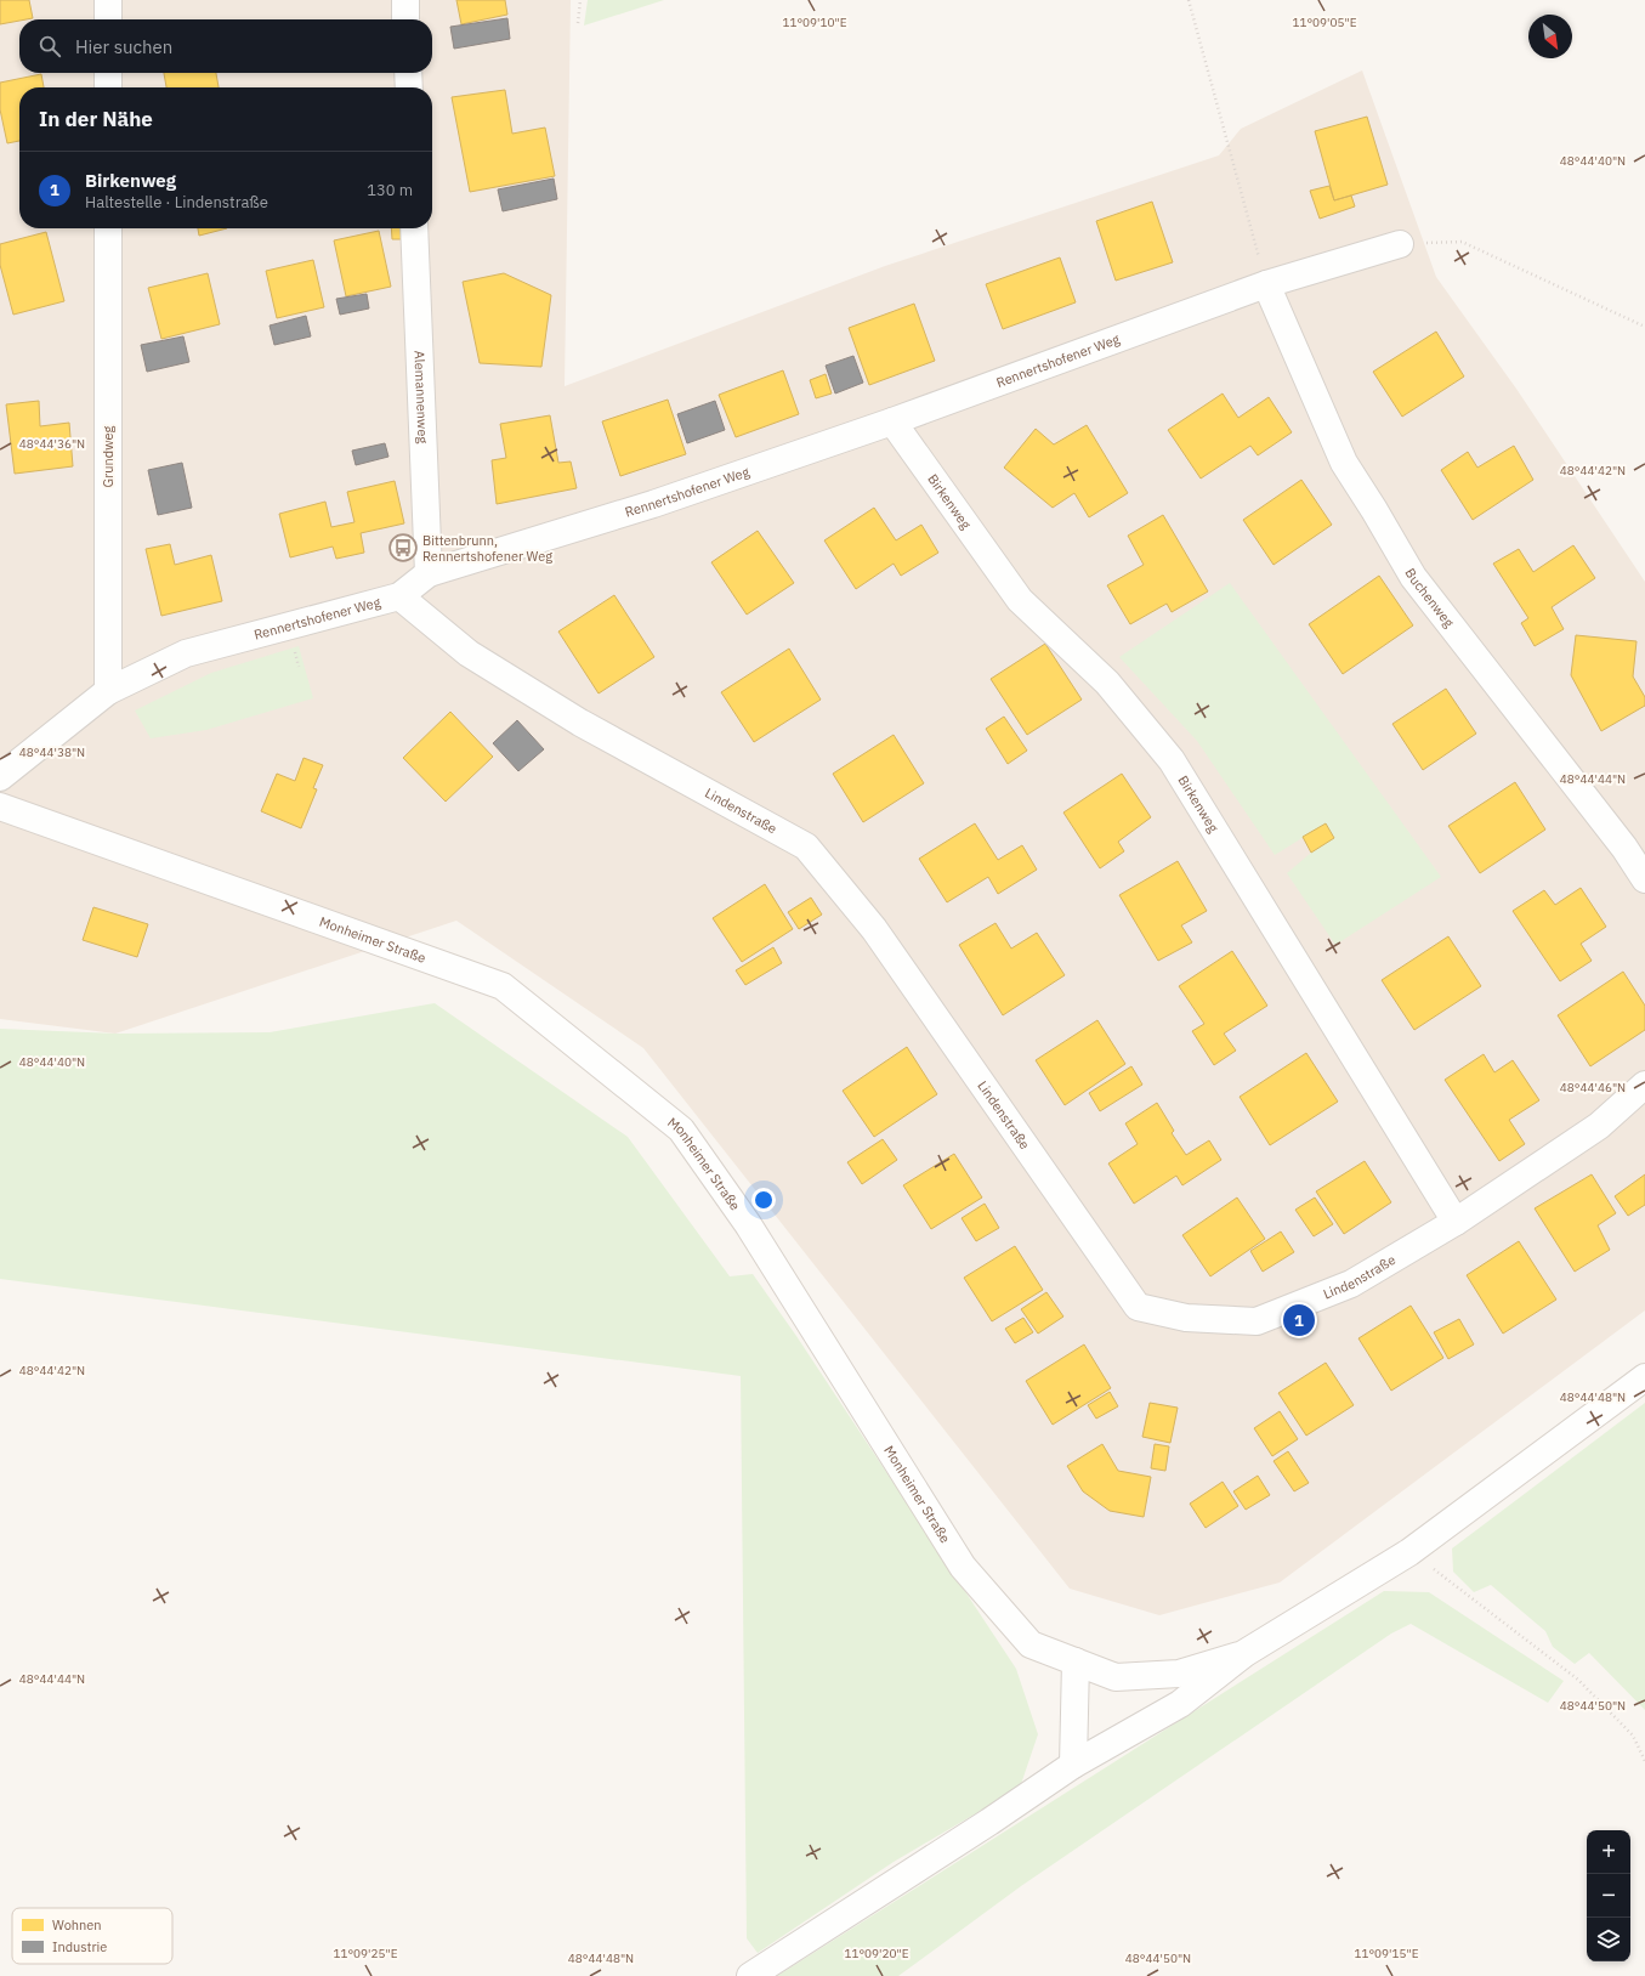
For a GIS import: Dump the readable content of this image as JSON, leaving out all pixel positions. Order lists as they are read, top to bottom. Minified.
{"streets":{"street":["Rennertshofener Weg","Alemannenweg","Grundweg","Birkenweg","Buchenweg","Lindenstraße","Monheimer Straße"]},"crossings":[["Rennertshofener Weg","Alemannenweg"],["Rennertshofener Weg","Grundweg"],["Rennertshofener Weg","Birkenweg"],["Rennertshofener Weg","Buchenweg"],["Rennertshofener Weg","Lindenstraße"],["Birkenweg","Lindenstraße"]],"places":{"bus stop":["Bittenbrunn, Rennertshofener Weg"]},"legend":["Wohnen","Industrie"],"north":"bottom right","page":{"search":"Hier suchen","heading":"In der Nähe","list":[{"mark":"1","name":"Birkenweg","note":"Haltestelle · Lindenstraße","value":"130 m"}],"pins":"1","map_buttons":["+","−"]},"coordinates":["11°09'10\"E","11°09'05\"E","48°44'40\"N","48°44'36\"N","48°44'42\"N","48°44'38\"N","48°44'44\"N","48°44'46\"N","48°44'48\"N","48°44'50\"N","11°09'25\"E","11°09'20\"E","11°09'15\"E"]}
